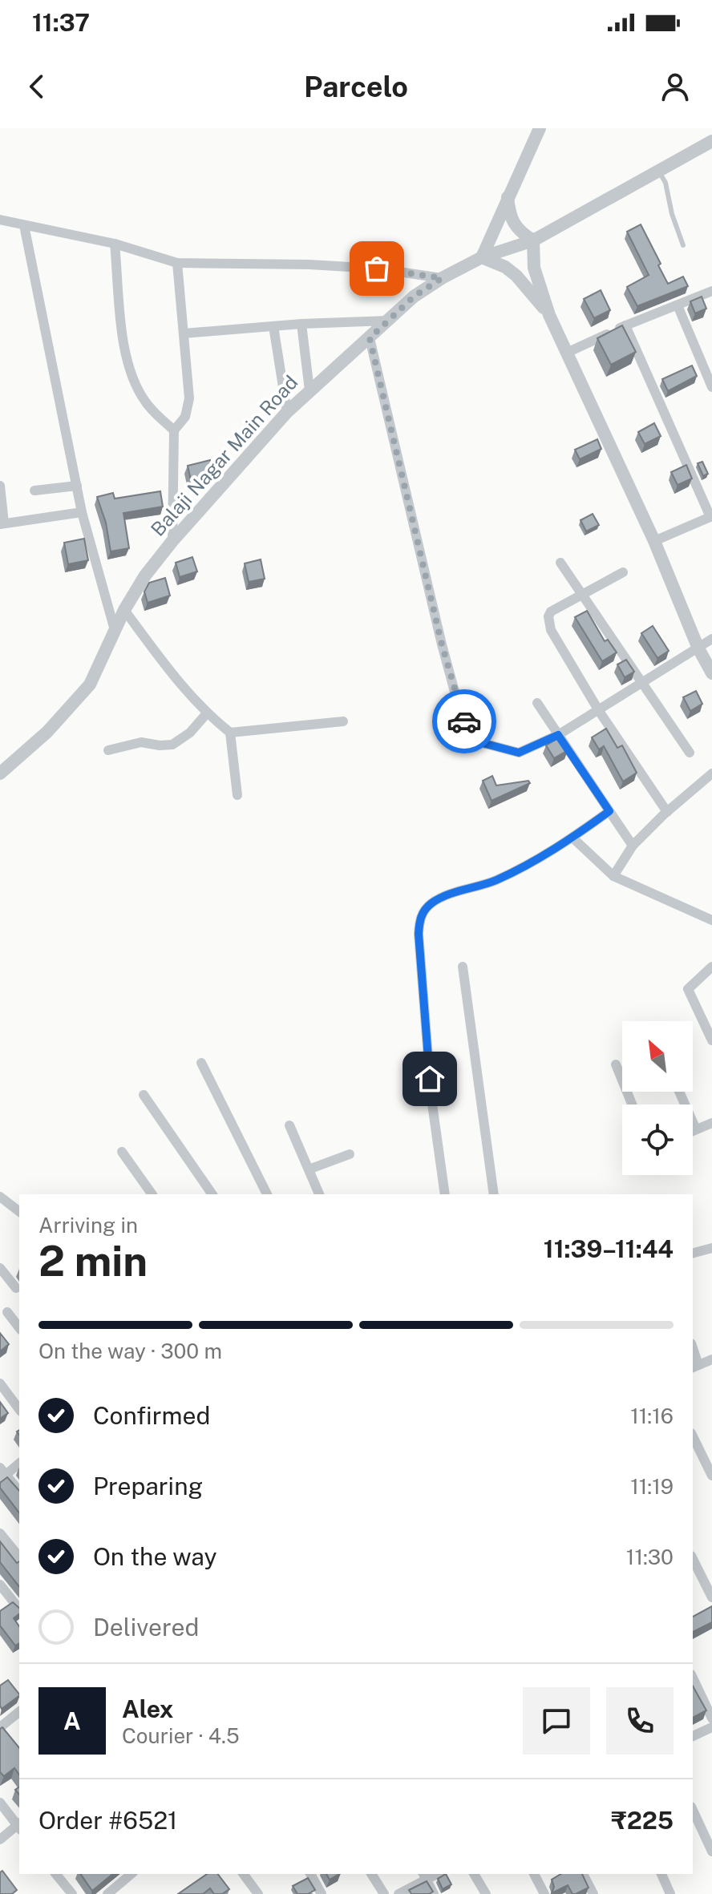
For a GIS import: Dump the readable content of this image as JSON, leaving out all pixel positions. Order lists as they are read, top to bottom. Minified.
{"streets":{"street":["Balaji Nagar Main Road"]},"north":"top left","page":{"status":"11:37","header":"Parcelo","heading":["2 min","Arriving in","11:39–11:44"],"panel":["Alex","Courier · 4.5","Order #6521","₹225"],"bar":"On the way · 300 m","list":[["Confirmed","11:16"],["Preparing","11:19"],["On the way","11:30"],"Delivered"],"round":"A"}}
